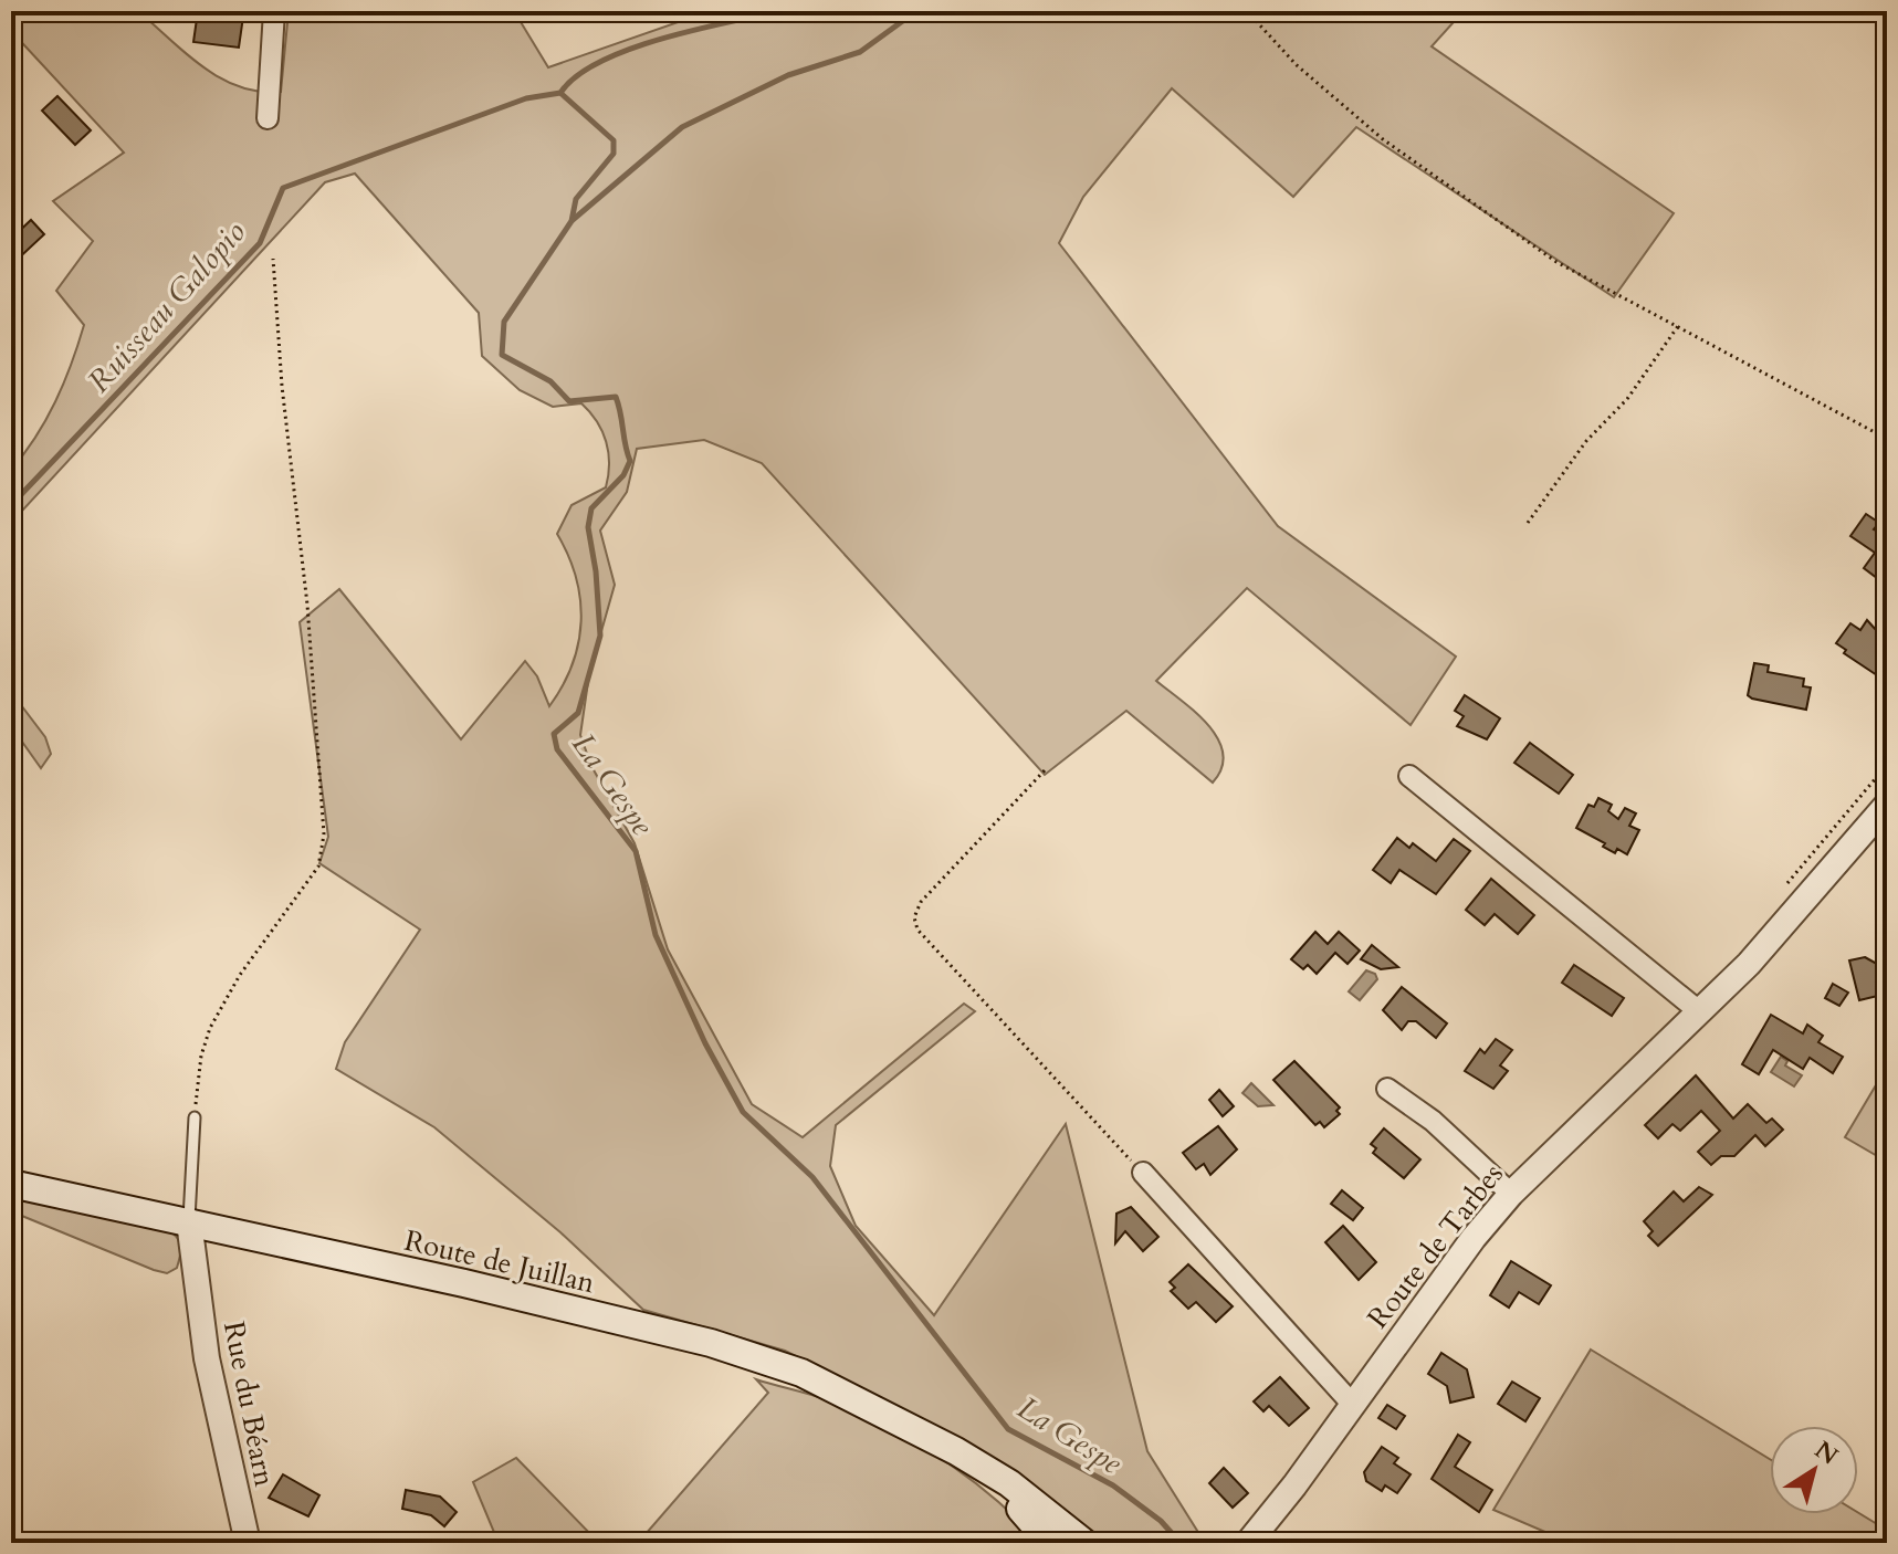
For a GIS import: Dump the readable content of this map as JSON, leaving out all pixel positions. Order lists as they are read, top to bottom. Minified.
{"streets":{"main road":["Route de Juillan"],"street":["Route de Tarbes","Rue du Béarn"]},"crossings":[["Route de Juillan","Rue du Béarn"]],"water":["Ruisseau Galopio","La Gespe"],"north":"top right"}
